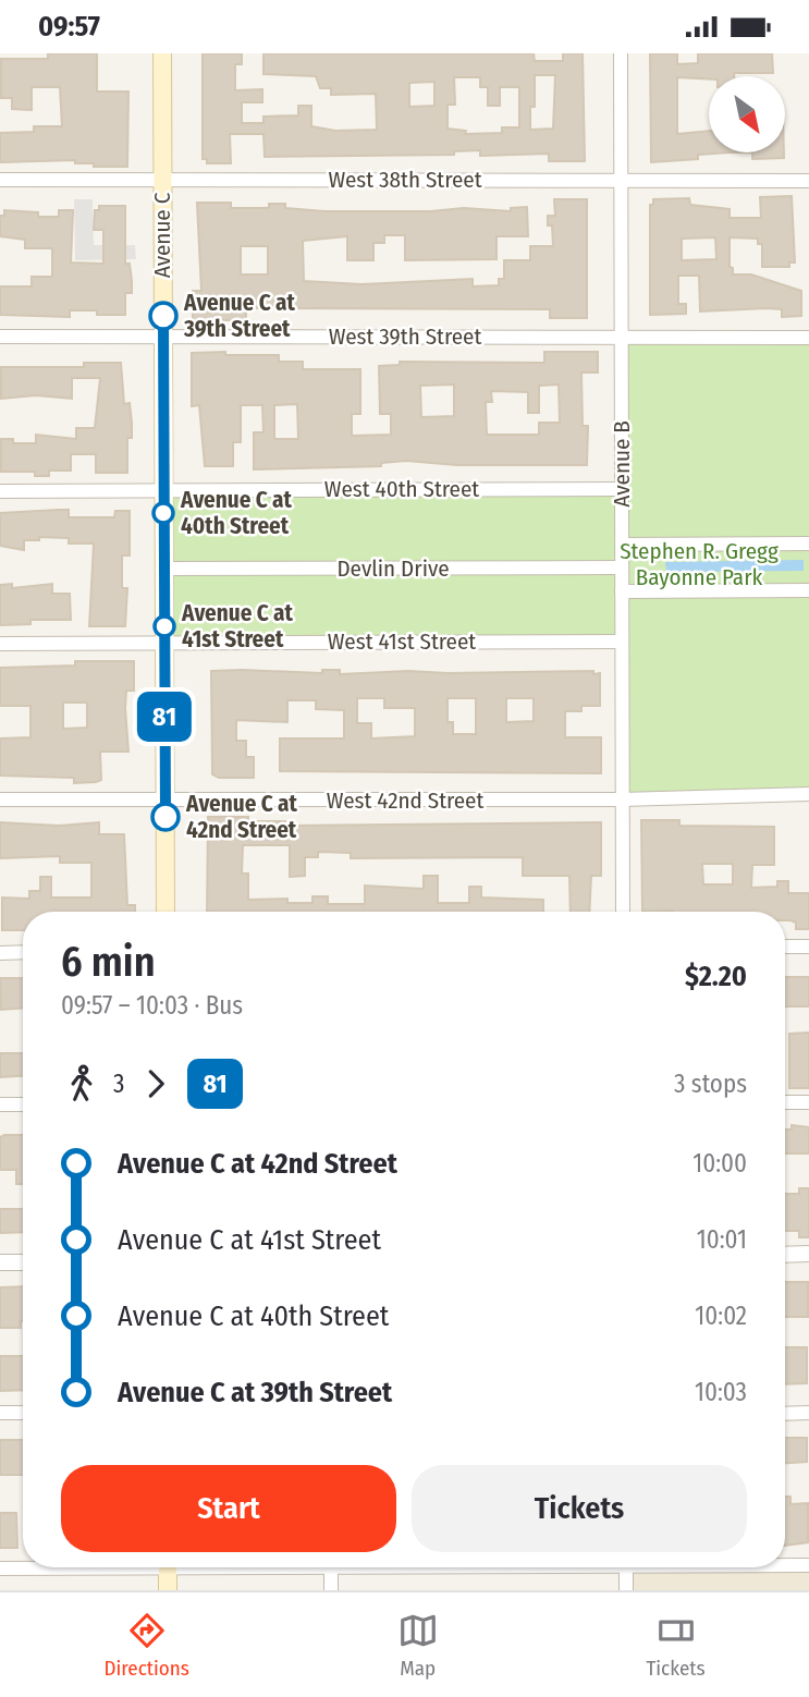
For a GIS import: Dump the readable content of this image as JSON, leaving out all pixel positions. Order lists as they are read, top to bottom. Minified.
{"streets":{"main road":["Avenue C"],"street":["West 38th Street","West 39th Street","Avenue B","West 40th Street","Devlin Drive","West 41st Street","West 42nd Street"]},"crossings":[["West 38th Street","Avenue C"],["West 38th Street","Avenue B"],["Avenue C","West 39th Street"],["Avenue C","West 40th Street"],["Avenue C","Devlin Drive"],["Avenue C","West 41st Street"],["Avenue C","West 42nd Street"],["West 39th Street","Avenue B"],["Avenue B","West 40th Street"],["Avenue B","Devlin Drive"],["Avenue B","West 41st Street"],["Avenue B","West 42nd Street"]],"parks":["Stephen R. Gregg Bayonne Park"],"places":["Avenue C at 39th Street","Avenue C at 40th Street","Avenue C at 41st Street","Avenue C at 42nd Street"],"lines":["bus line 81"],"north":"bottom right","page":{"status":"09:57","on_map":"81","heading":["6 min","09:57 – 10:03 · Bus","$2.20"],"legs":["3","81","3 stops"],"list":[{"name":"Avenue C at 42nd Street","value":"10:00"},{"name":"Avenue C at 41st Street","value":"10:01"},{"name":"Avenue C at 40th Street","value":"10:02"},{"name":"Avenue C at 39th Street","value":"10:03"}],"buttons":["Start","Tickets"],"tabs":["Directions","Map","Tickets"]}}
